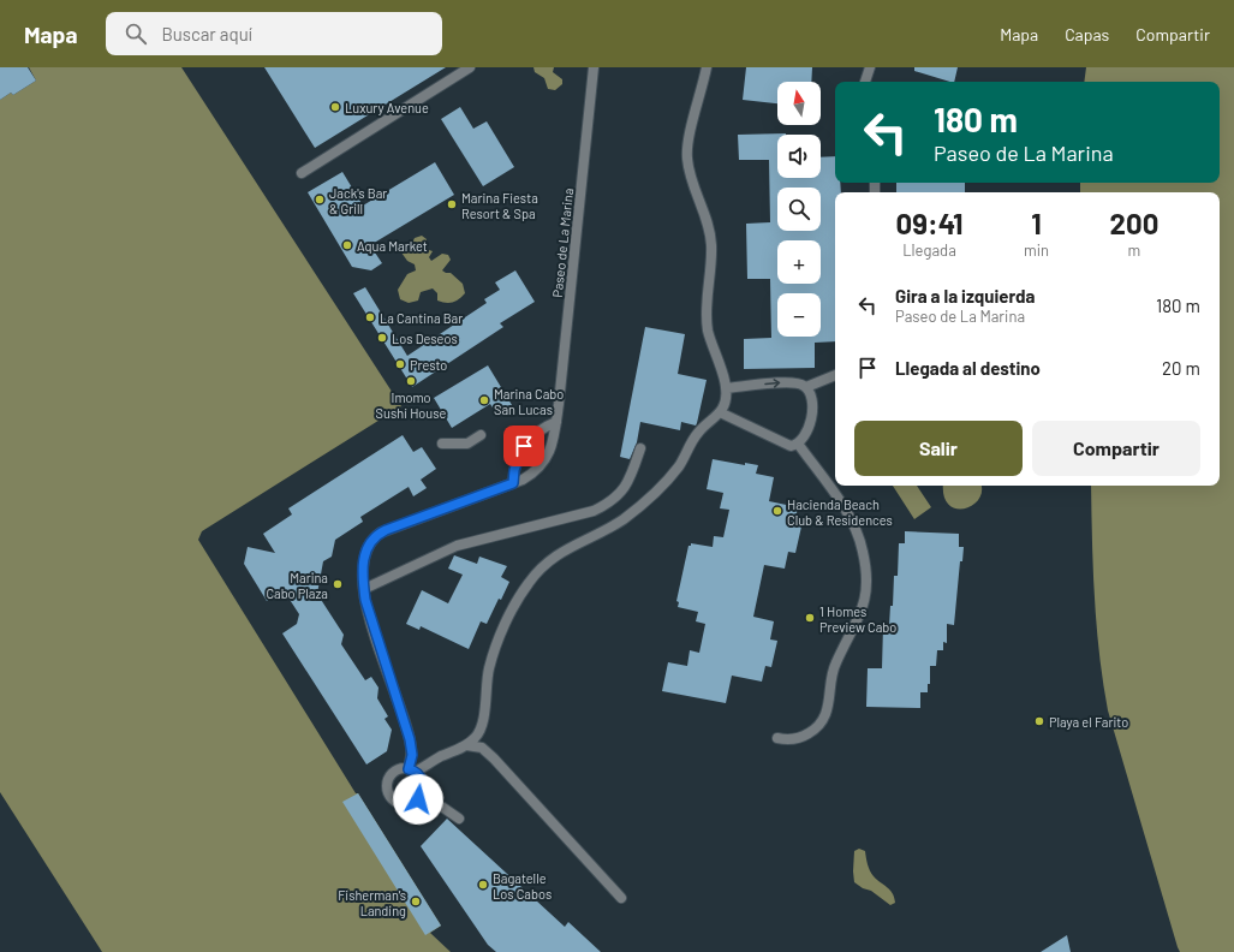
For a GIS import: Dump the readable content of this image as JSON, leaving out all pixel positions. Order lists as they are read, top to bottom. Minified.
{"streets":{"street":["Paseo de La Marina"]},"places":["Luxury Avenue","Jack's Bar & Grill","Marina Fiesta Resort & Spa","Aqua Market","La Cantina Bar","Los Deseos","Presto","Imomo Sushi House","Marina Cabo San Lucas","Hacienda Beach Club & Residences","Marina Cabo Plaza","1 Homes Preview Cabo","Playa el Farito","Bagatelle Los Cabos","Fisherman’s Landing"],"north":"top","page":{"header":"Mapa","search":"Buscar aquí","nav":["Mapa","Capas","Compartir"],"map_buttons":["+","−"],"turn":["180 m","Paseo de La Marina"],"eta":["09:41","Llegada","1","min","200","m"],"list":[{"name":"Gira a la izquierda","note":"Paseo de La Marina","value":"180 m"},{"name":"Llegada al destino","value":"20 m"}],"buttons":["Salir","Compartir"]}}
